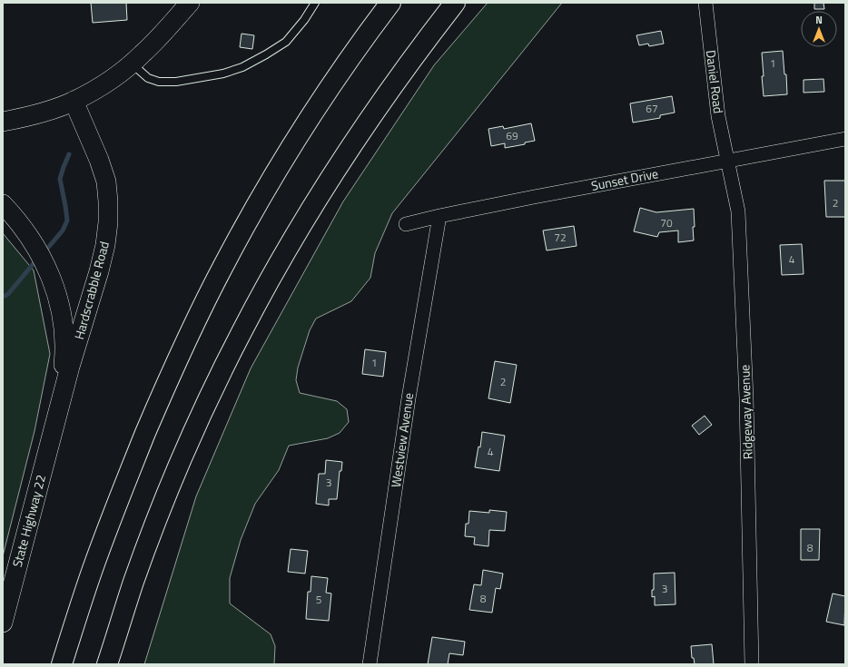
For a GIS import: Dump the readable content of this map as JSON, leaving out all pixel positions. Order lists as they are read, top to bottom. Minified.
{"streets":{"main road":["Hardscrabble Road","State Highway 22"],"street":["Daniel Road","Sunset Drive","Ridgeway Avenue","Westview Avenue"]},"crossings":[["Daniel Road","Sunset Drive"],["Daniel Road","Ridgeway Avenue"],["Sunset Drive","Ridgeway Avenue"],["Sunset Drive","Westview Avenue"],["Hardscrabble Road","State Highway 22"]],"house_numbers":["1","67","69","2","70","72","4","1","2","4","3","8","3","8","5"],"north":"top"}
